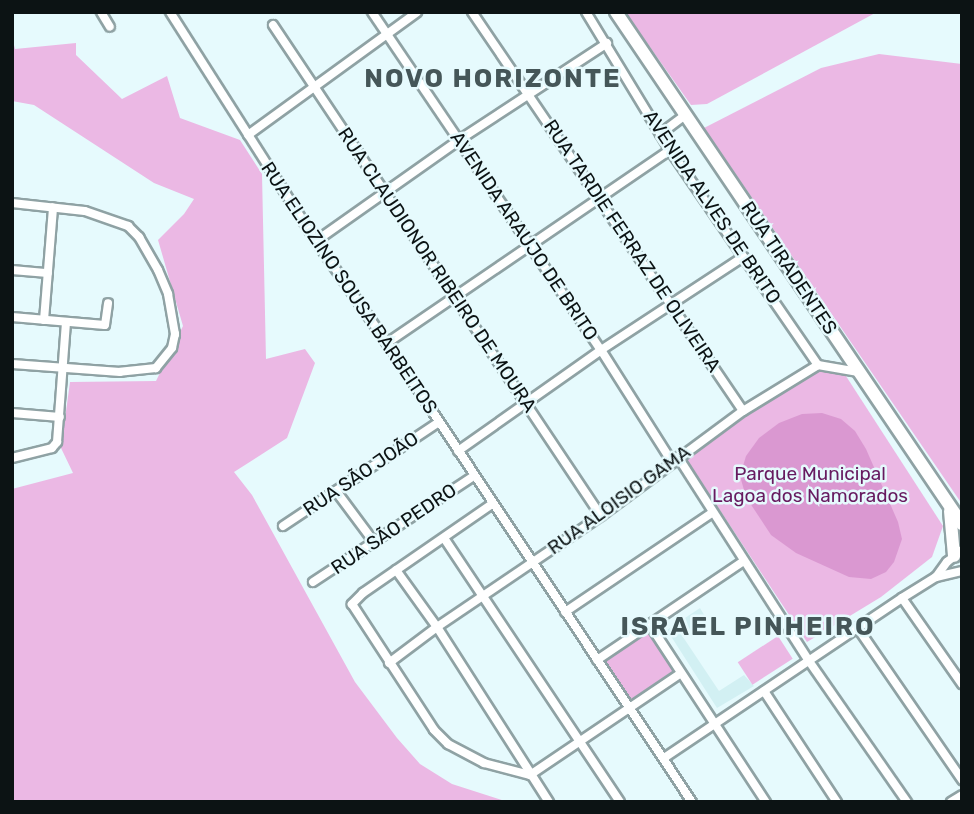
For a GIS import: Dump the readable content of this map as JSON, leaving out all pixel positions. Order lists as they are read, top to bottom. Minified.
{"streets":{"main road":["RUA TIRADENTES"],"street":["AVENIDA ALVES DE BRITO","AVENIDA ARAUJO DE BRITO","RUA TARDIE FERRAZ DE OLIVEIRA","RUA CLAUDIONOR RIBEIRO DE MOURA","RUA ELIOZINO SOUSA BARBEITOS","RUA SÃO JOÃO","RUA ALOISIO GAMA","RUA SÃO PEDRO"]},"crossings":[["AVENIDA ALVES DE BRITO","RUA ALOISIO GAMA"],["AVENIDA ARAUJO DE BRITO","RUA ALOISIO GAMA"],["RUA TARDIE FERRAZ DE OLIVEIRA","RUA ALOISIO GAMA"],["RUA CLAUDIONOR RIBEIRO DE MOURA","RUA ALOISIO GAMA"],["RUA ELIOZINO SOUSA BARBEITOS","RUA SÃO JOÃO"],["RUA ELIOZINO SOUSA BARBEITOS","RUA ALOISIO GAMA"],["RUA ELIOZINO SOUSA BARBEITOS","RUA SÃO PEDRO"]],"districts":["NOVO HORIZONTE","ISRAEL PINHEIRO"],"parks":["Parque Municipal Lagoa dos Namorados"]}
